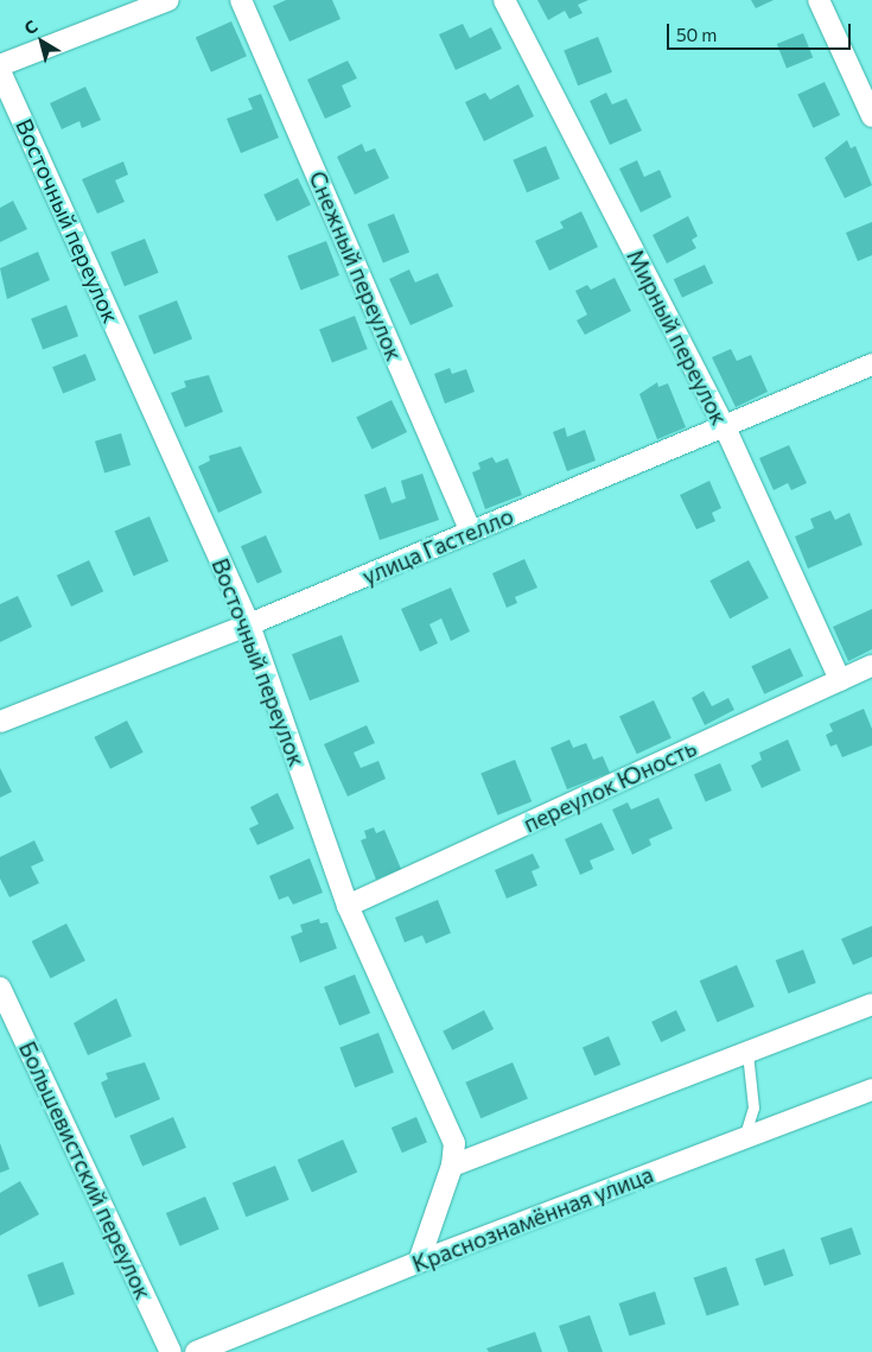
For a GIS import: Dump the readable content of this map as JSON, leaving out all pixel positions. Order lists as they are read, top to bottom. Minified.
{"streets":{"street":["Восточный переулок","Снежный переулок","Мирный переулок","улица Гастелло","переулок Юность","Большевистский переулок","Краснознамённая улица"]},"crossings":[["Восточный переулок","улица Гастелло"],["Восточный переулок","переулок Юность"],["Восточный переулок","Краснознамённая улица"],["Снежный переулок","улица Гастелло"],["Мирный переулок","улица Гастелло"],["Мирный переулок","переулок Юность"]],"scale_bar":"50 m","north":"top left"}
